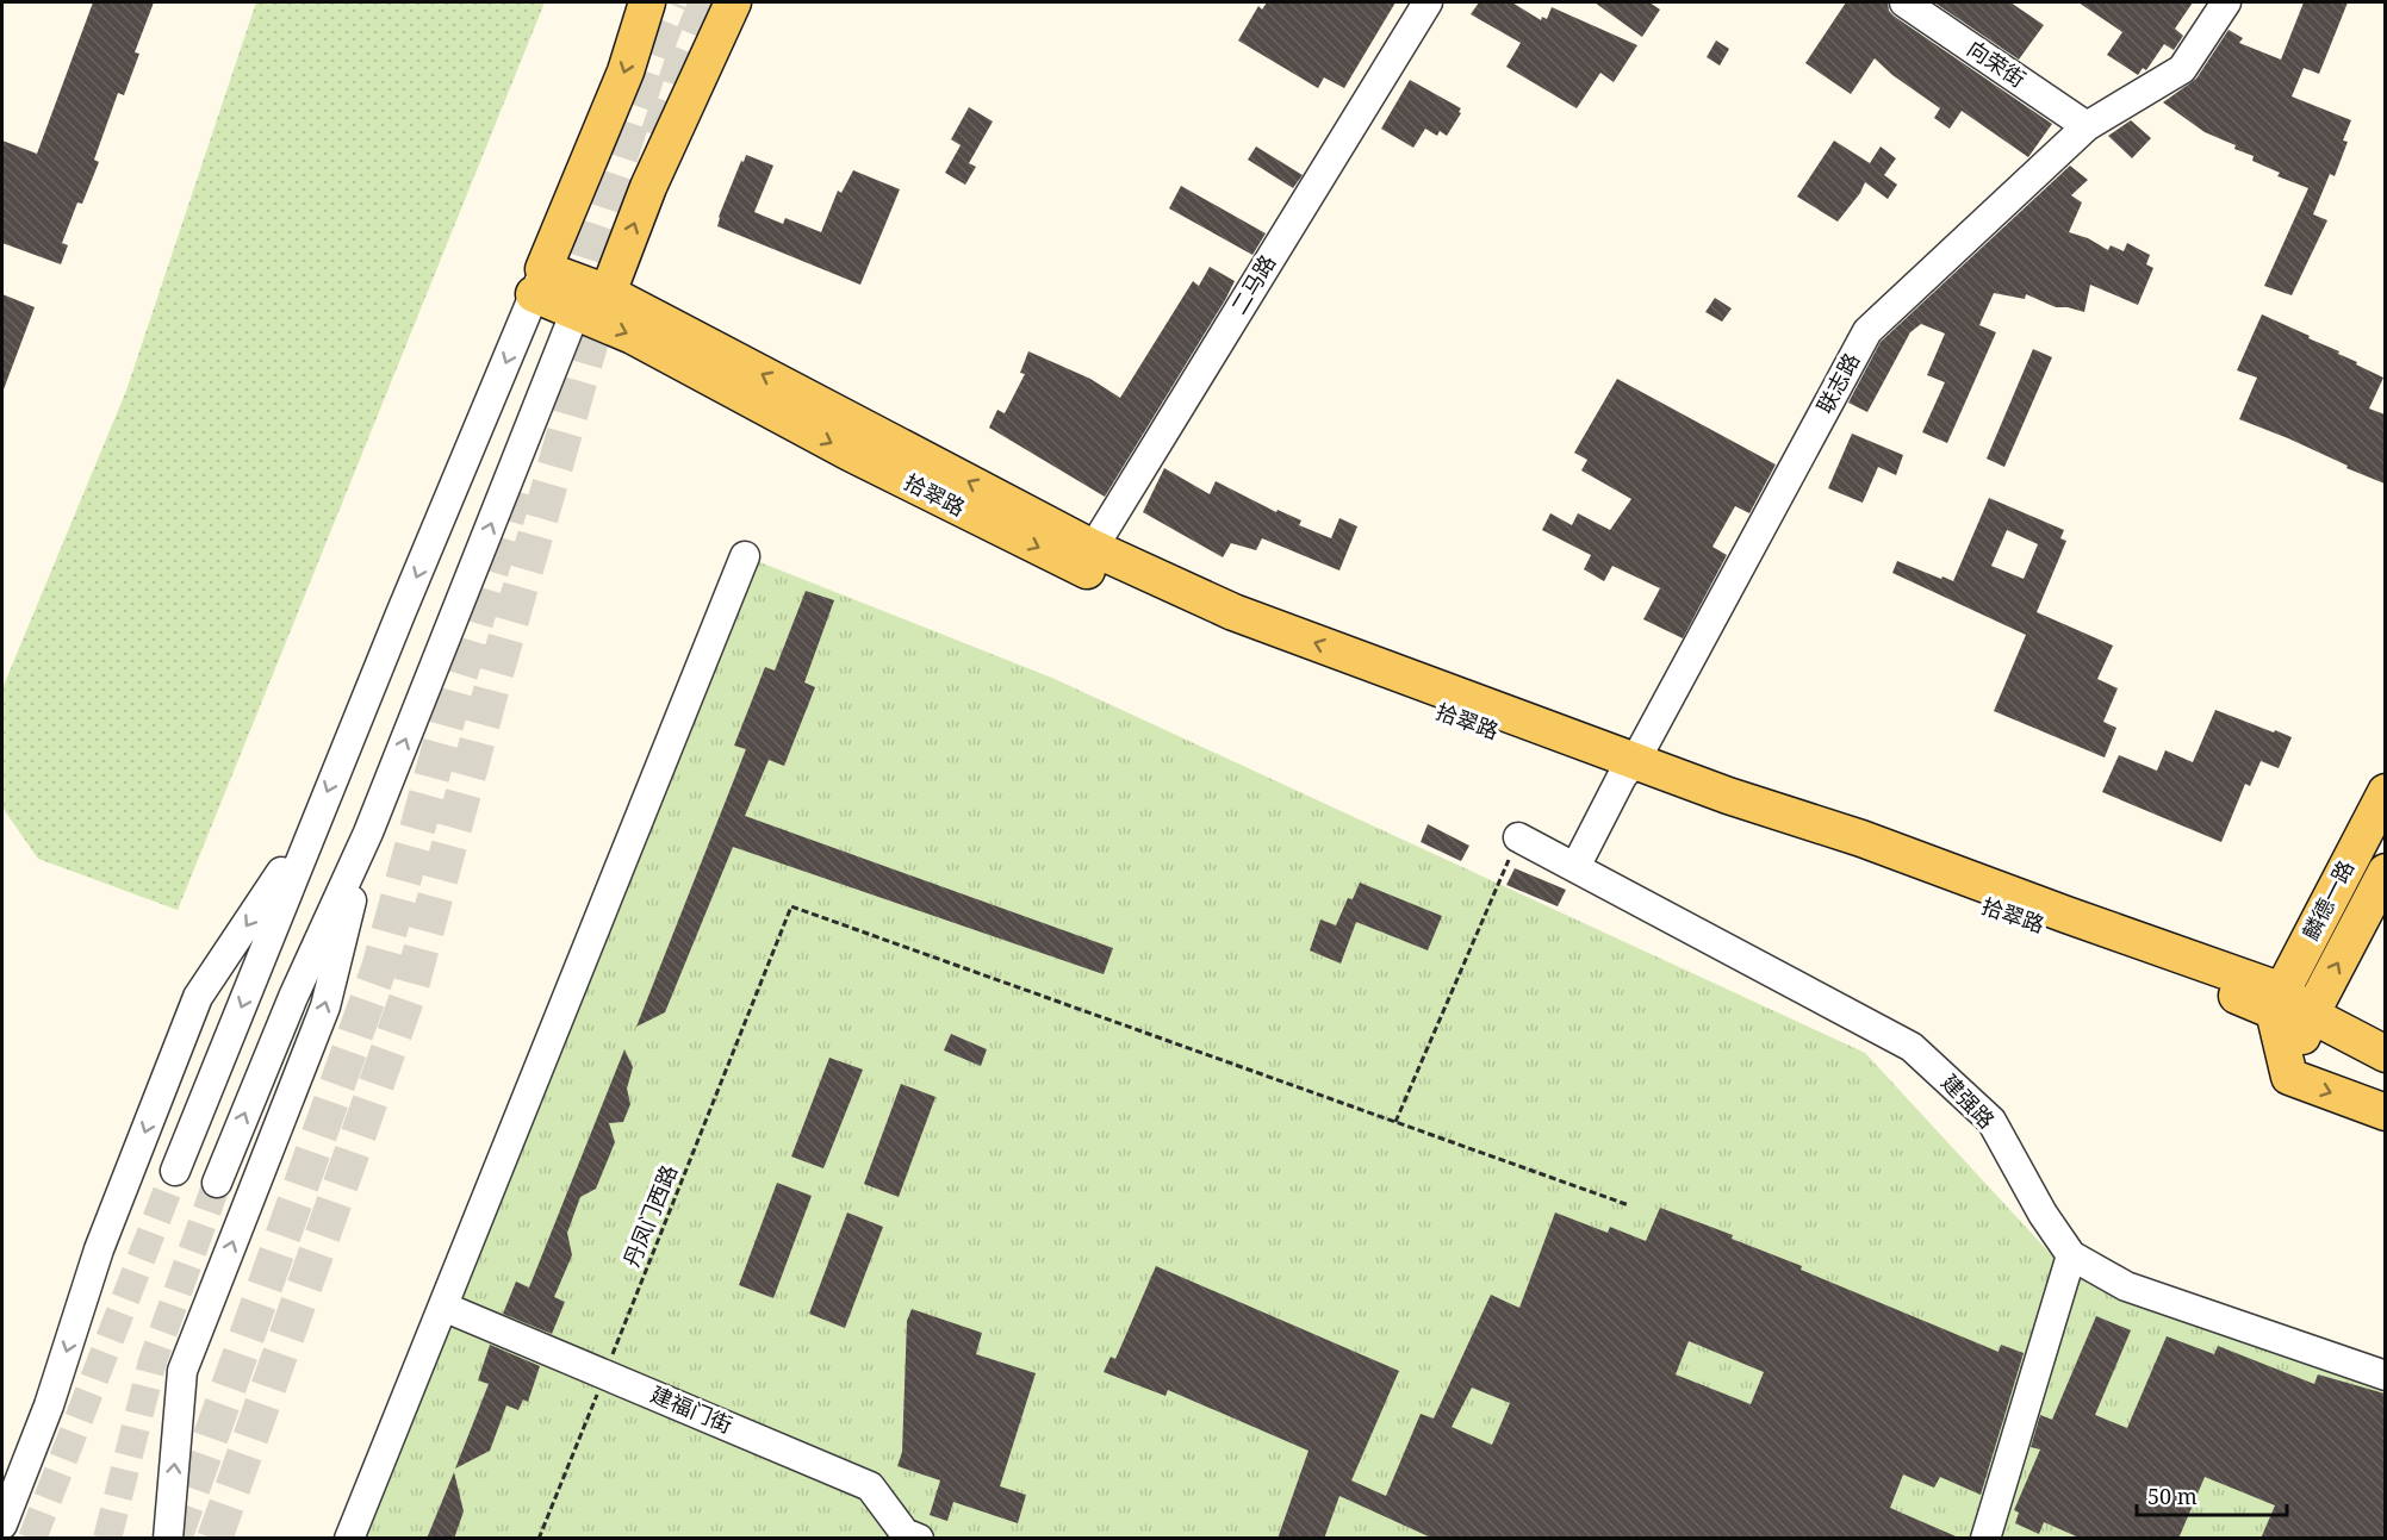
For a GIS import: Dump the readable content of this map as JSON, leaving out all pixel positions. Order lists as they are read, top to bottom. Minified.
{"streets":{"main road":["拾翠路","麟德一路"],"street":["向荣街","二马路","联志路","建强路","建福门街"],"path":["丹凤门西路"]},"crossings":[["向荣街","联志路"],["二马路","拾翠路"],["联志路","拾翠路"],["联志路","建强路"],["拾翠路","麟德一路"],["丹凤门西路","建福门街"]],"scale_bar":"50 m"}
